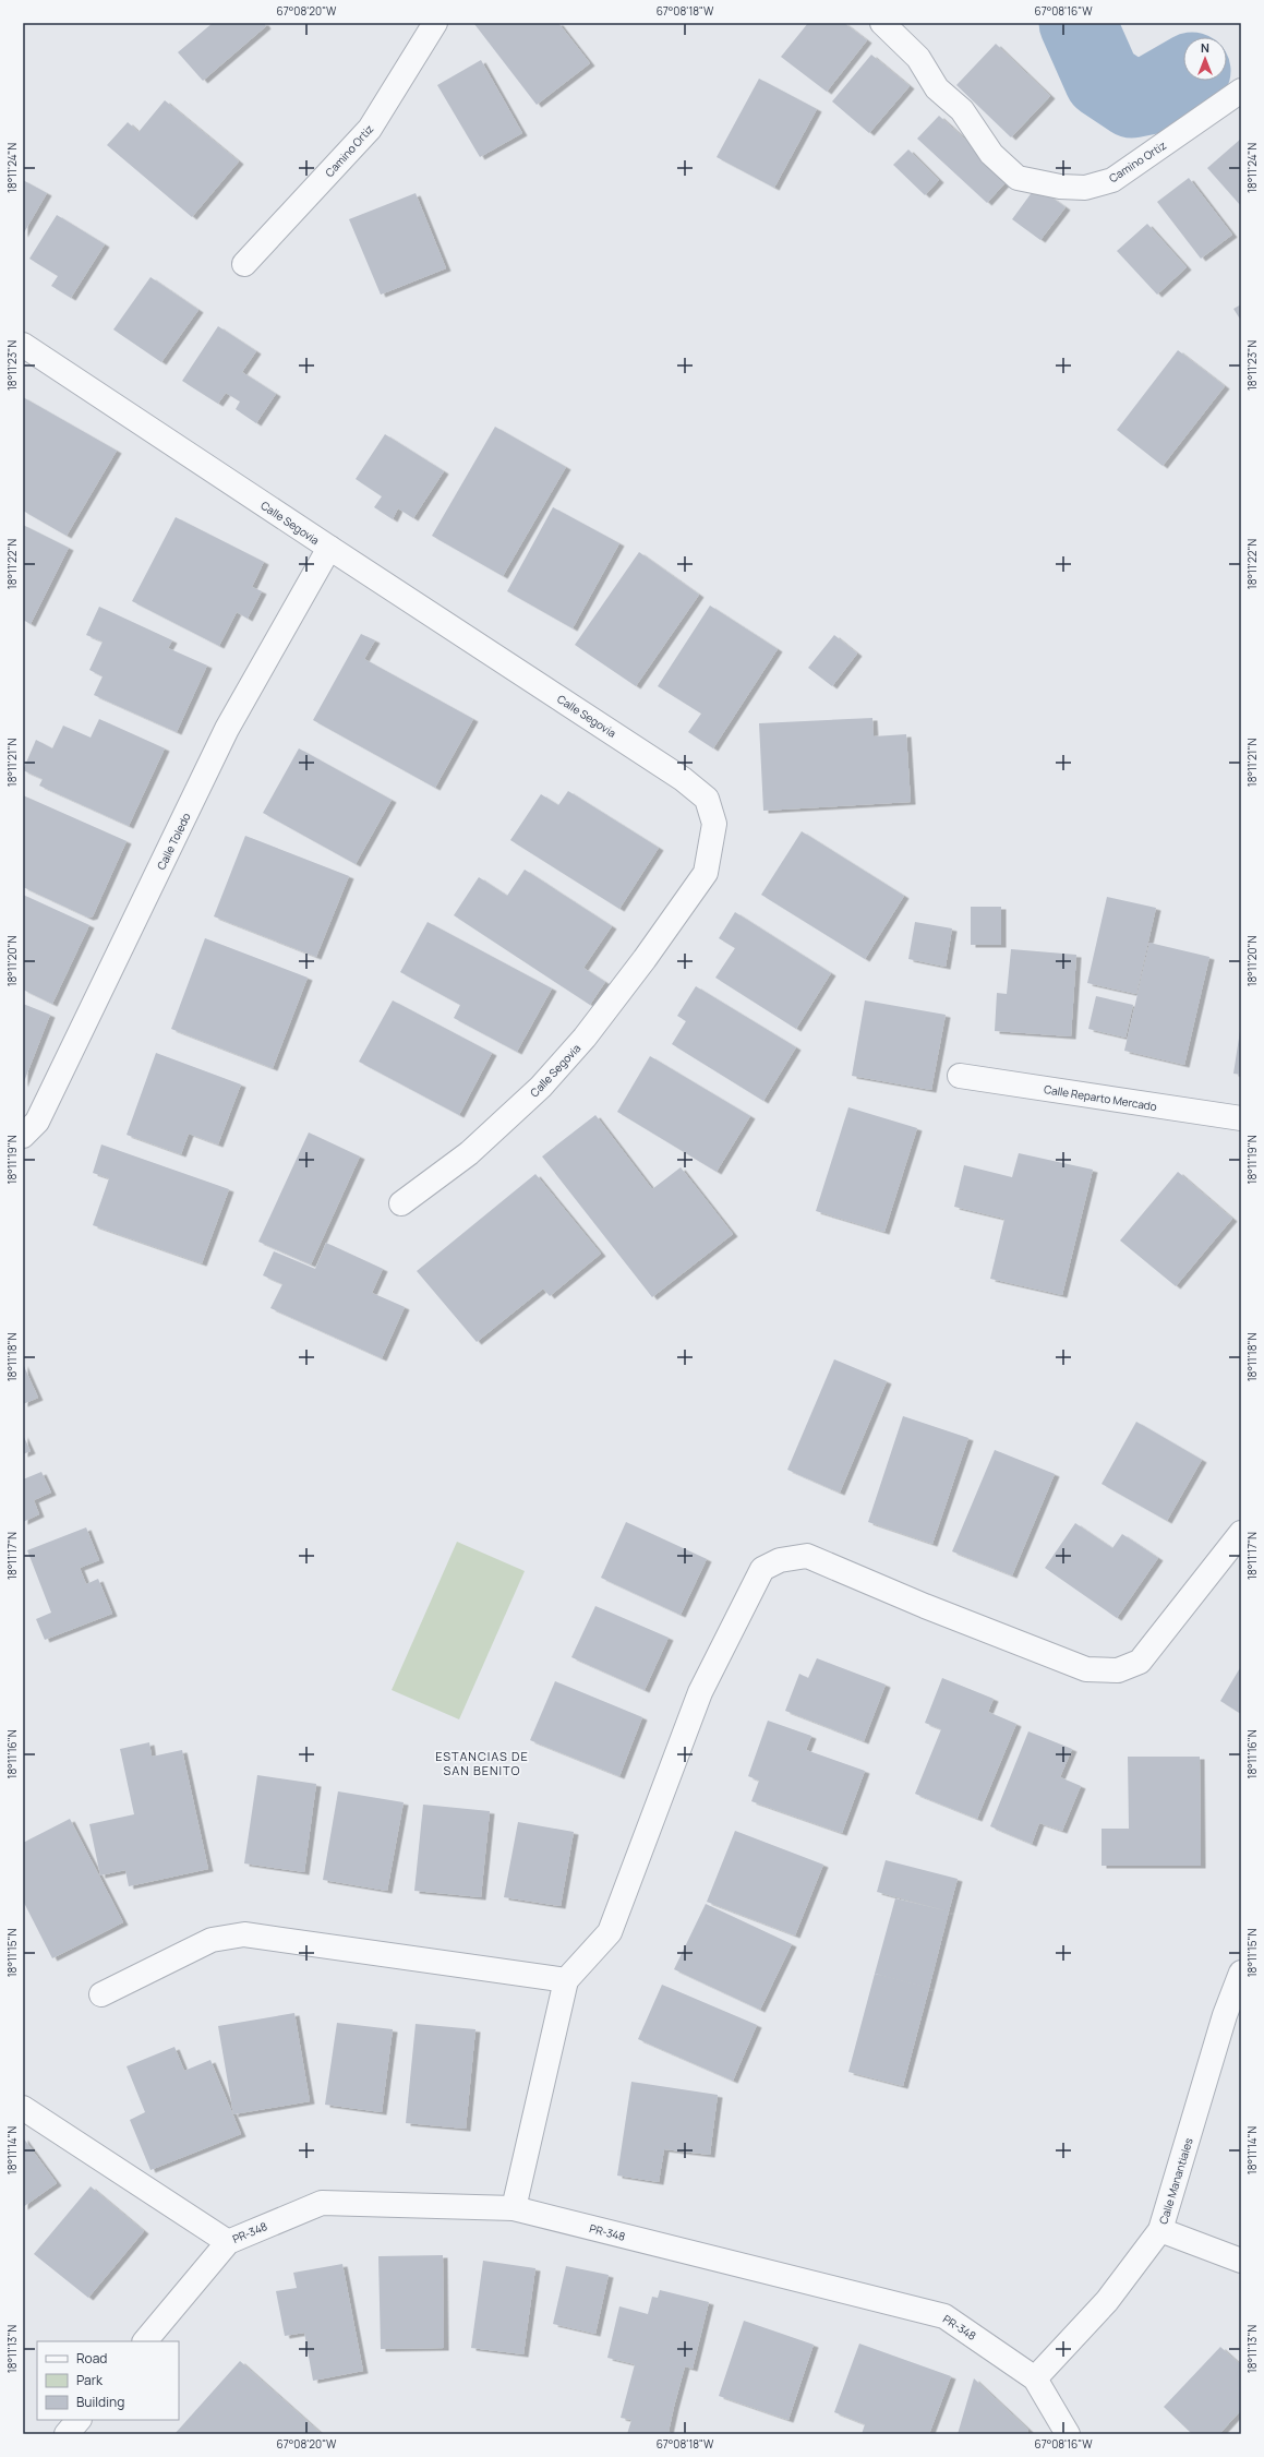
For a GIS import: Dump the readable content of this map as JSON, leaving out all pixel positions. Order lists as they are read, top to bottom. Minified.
{"streets":{"street":["Camino Ortiz","Calle Segovia","Calle Toledo","Calle Reparto Mercado","Calle Manantiales","PR-348"]},"crossings":[["Calle Segovia","Calle Toledo"],["Calle Manantiales","PR-348"]],"districts":["ESTANCIAS DE SAN BENITO"],"legend":["Road","Park","Building"],"north":"top","coordinates":["67°08'20\"W","67°08'18\"W","67°08'16\"W","18°11'24\"N","18°11'23\"N","18°11'22\"N","18°11'21\"N","18°11'20\"N","18°11'19\"N","18°11'18\"N","18°11'17\"N","18°11'16\"N","18°11'15\"N","18°11'14\"N","18°11'13\"N"]}
